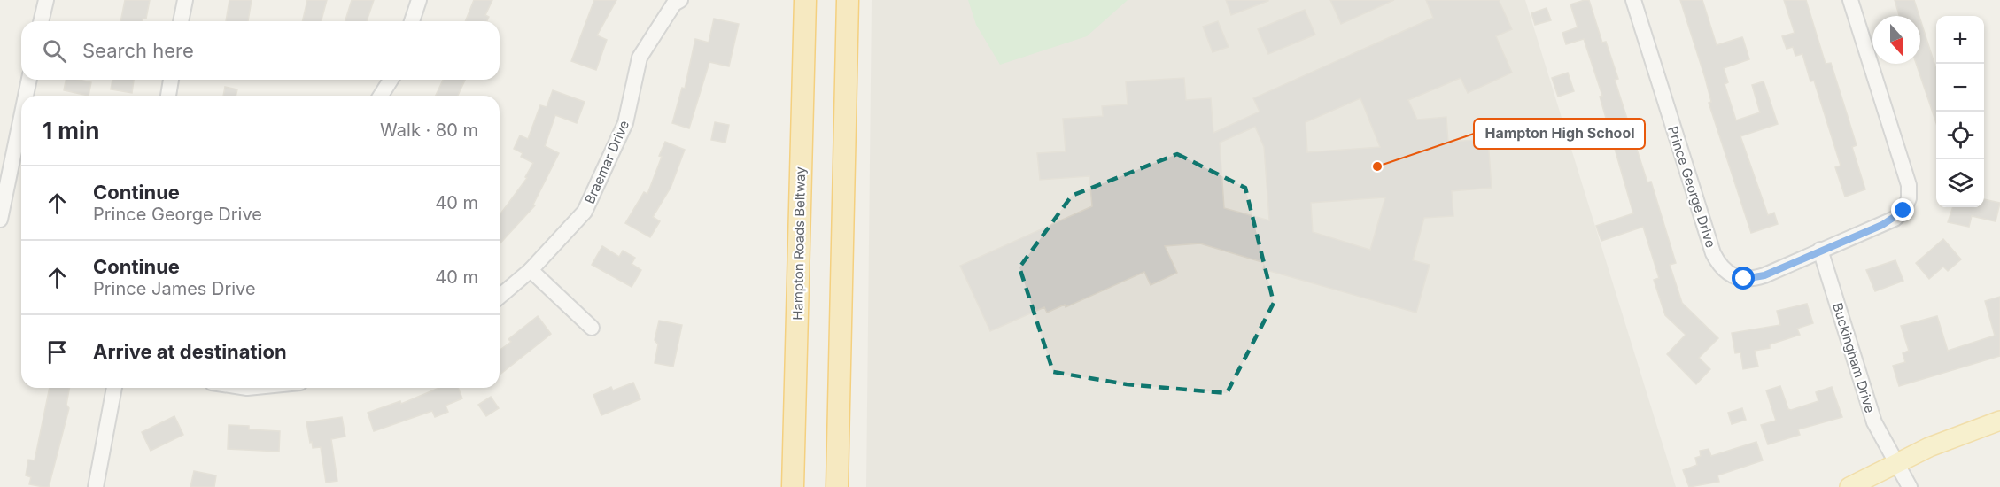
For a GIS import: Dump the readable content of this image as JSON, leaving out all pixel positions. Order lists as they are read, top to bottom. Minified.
{"streets":{"highway":["Hampton Roads Beltway"],"street":["Braemar Drive","Prince George Drive","Buckingham Drive"]},"crossings":[["Prince George Drive","Buckingham Drive"]],"places":["Hampton High School"],"north":"bottom","page":{"map_buttons":["+","−"],"search":"Search here","heading":["1 min","Walk · 80 m"],"list":[["Continue","Prince George Drive","40 m"],["Continue","Prince James Drive","40 m"],"Arrive at destination"]}}
